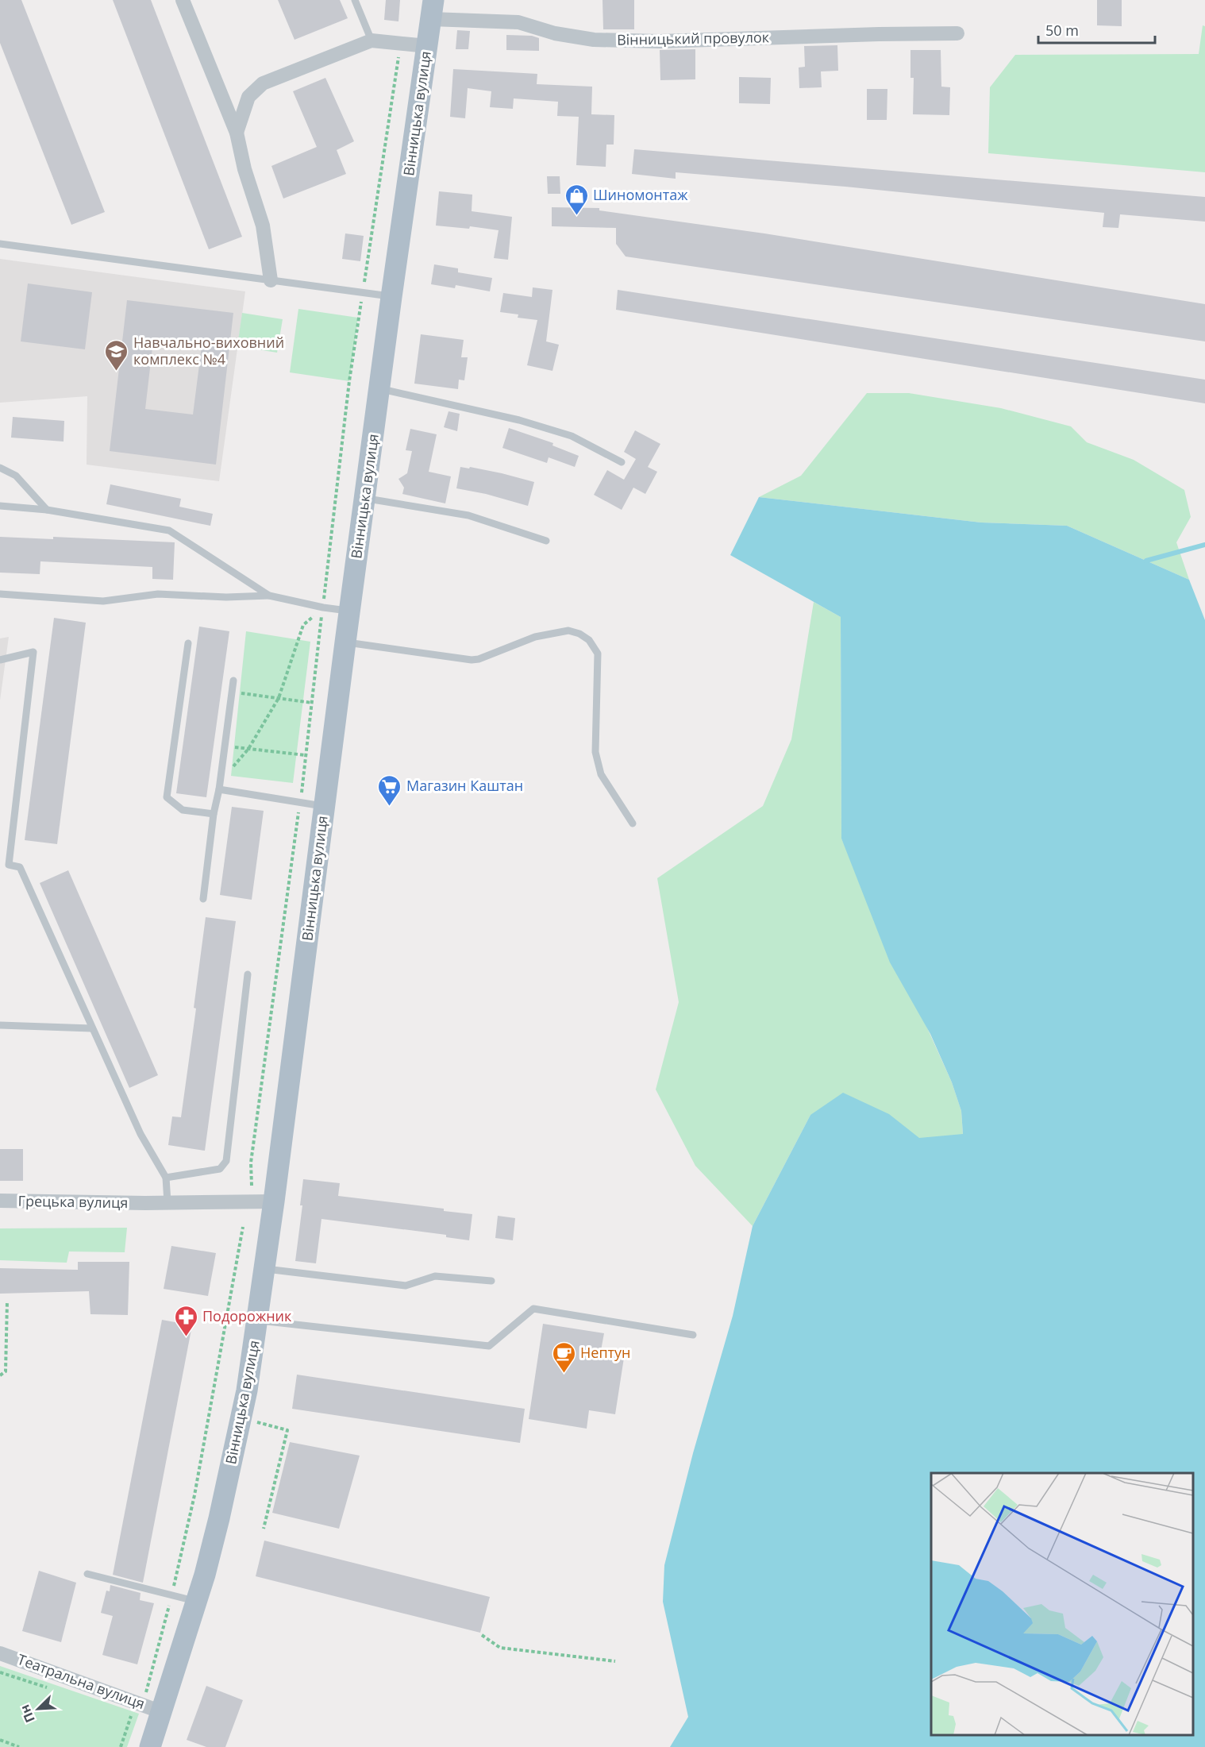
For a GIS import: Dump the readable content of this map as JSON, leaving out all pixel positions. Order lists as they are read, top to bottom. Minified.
{"streets":{"main road":["Вінницька вулиця"],"street":["Вінницький провулок","Грецька вулиця","Театральна вулиця"]},"crossings":[["Вінницький провулок","Вінницька вулиця"],["Вінницька вулиця","Грецька вулиця"],["Вінницька вулиця","Театральна вулиця"]],"places":{"shop":["Шиномонтаж"],"school or university":["Навчально-виховний комплекс №4"],"supermarket":["Магазин Каштан"],"pharmacy":["Подорожник"],"cafe":["Нептун"]},"scale_bar":"50 m","north":"bottom left"}
